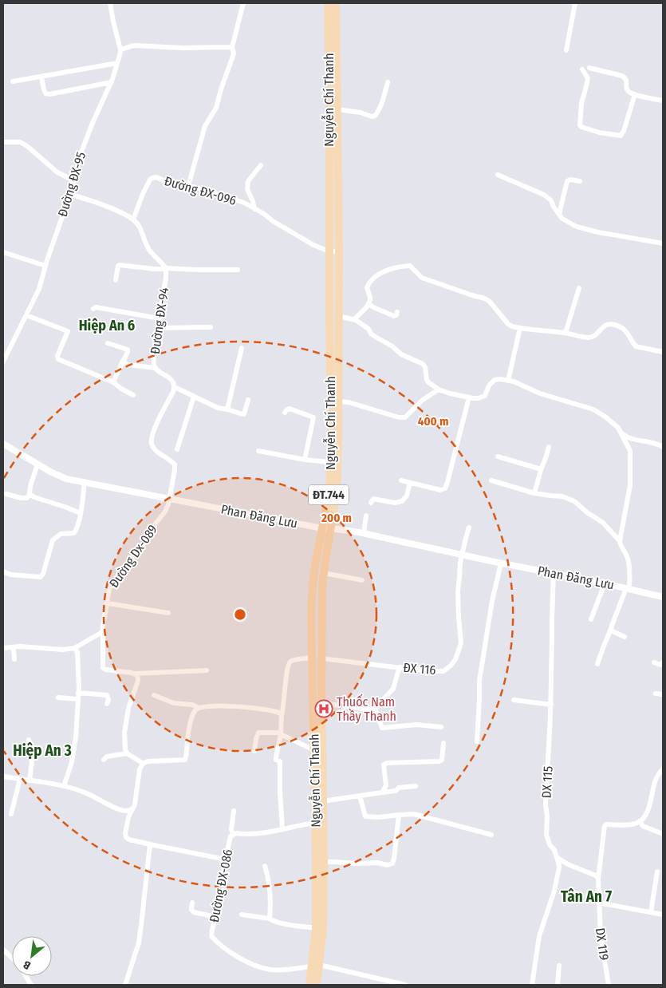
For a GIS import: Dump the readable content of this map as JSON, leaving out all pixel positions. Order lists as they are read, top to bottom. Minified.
{"streets":{"main road":["Nguyễn Chí Thanh","ĐT.744"],"street":["Đường ĐX-95","Đường ĐX-096","Đường ĐX-94","Phan Đăng Lưu","Đường Dx-089","ĐX 116","DX 115","Đường ĐX-086","DX 119"]},"crossings":[["Nguyễn Chí Thanh","Đường ĐX-096"],["Nguyễn Chí Thanh","Phan Đăng Lưu"],["Nguyễn Chí Thanh","ĐX 116"],["Nguyễn Chí Thanh","Đường ĐX-086"],["Phan Đăng Lưu","Đường Dx-089"],["Phan Đăng Lưu","ĐX 116"],["Phan Đăng Lưu","DX 115"]],"districts":["Hiệp An 6","Hiệp An 3","Tân An 7"],"places":{"hospital":["Thuốc Nam Thầy Thanh"]},"north":"bottom left","rings":["400 m","200 m"]}
